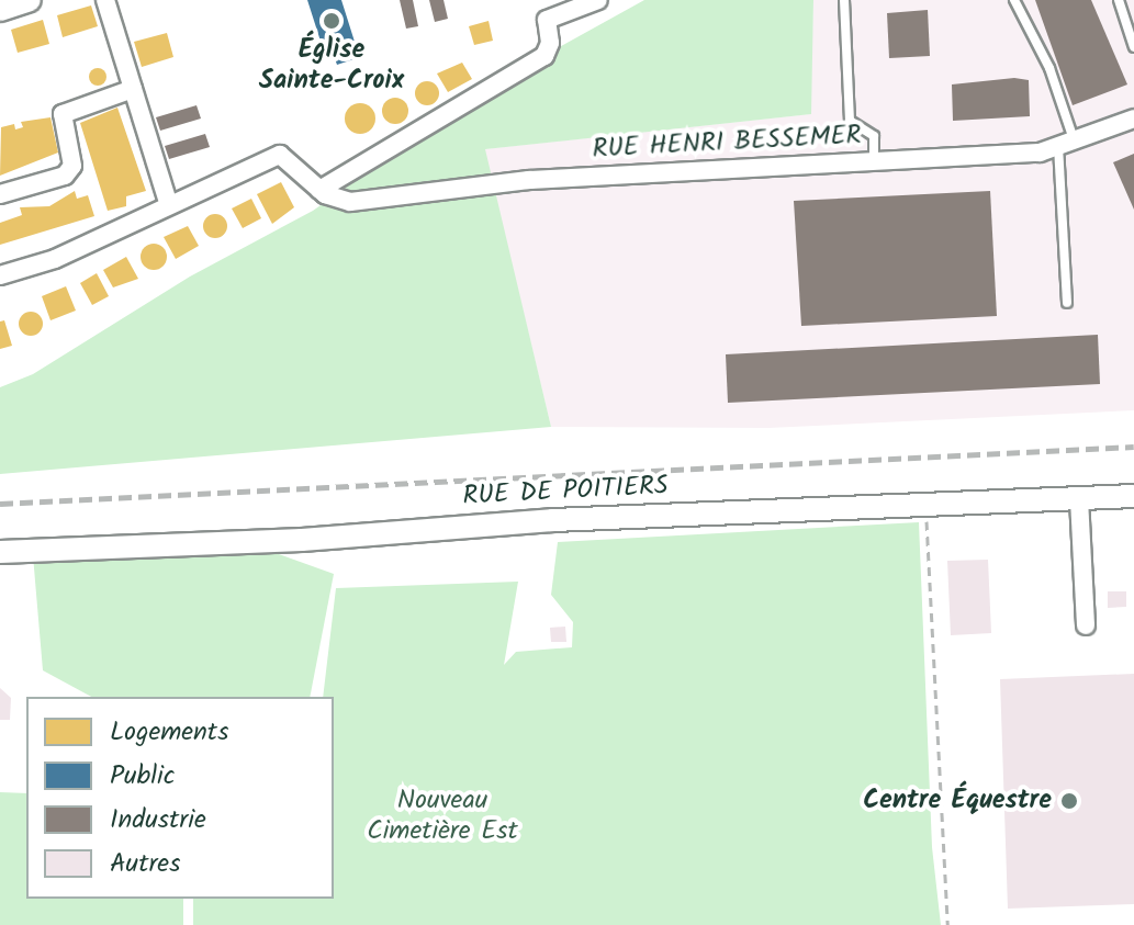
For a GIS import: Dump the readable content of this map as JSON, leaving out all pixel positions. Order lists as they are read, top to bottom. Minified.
{"streets":{"street":["RUE HENRI BESSEMER","RUE DE POITIERS"]},"parks":["Nouveau Cimetière Est"],"places":["Église Sainte-Croix","Centre Équestre"],"legend":["Logements","Public","Industrie","Autres"]}
